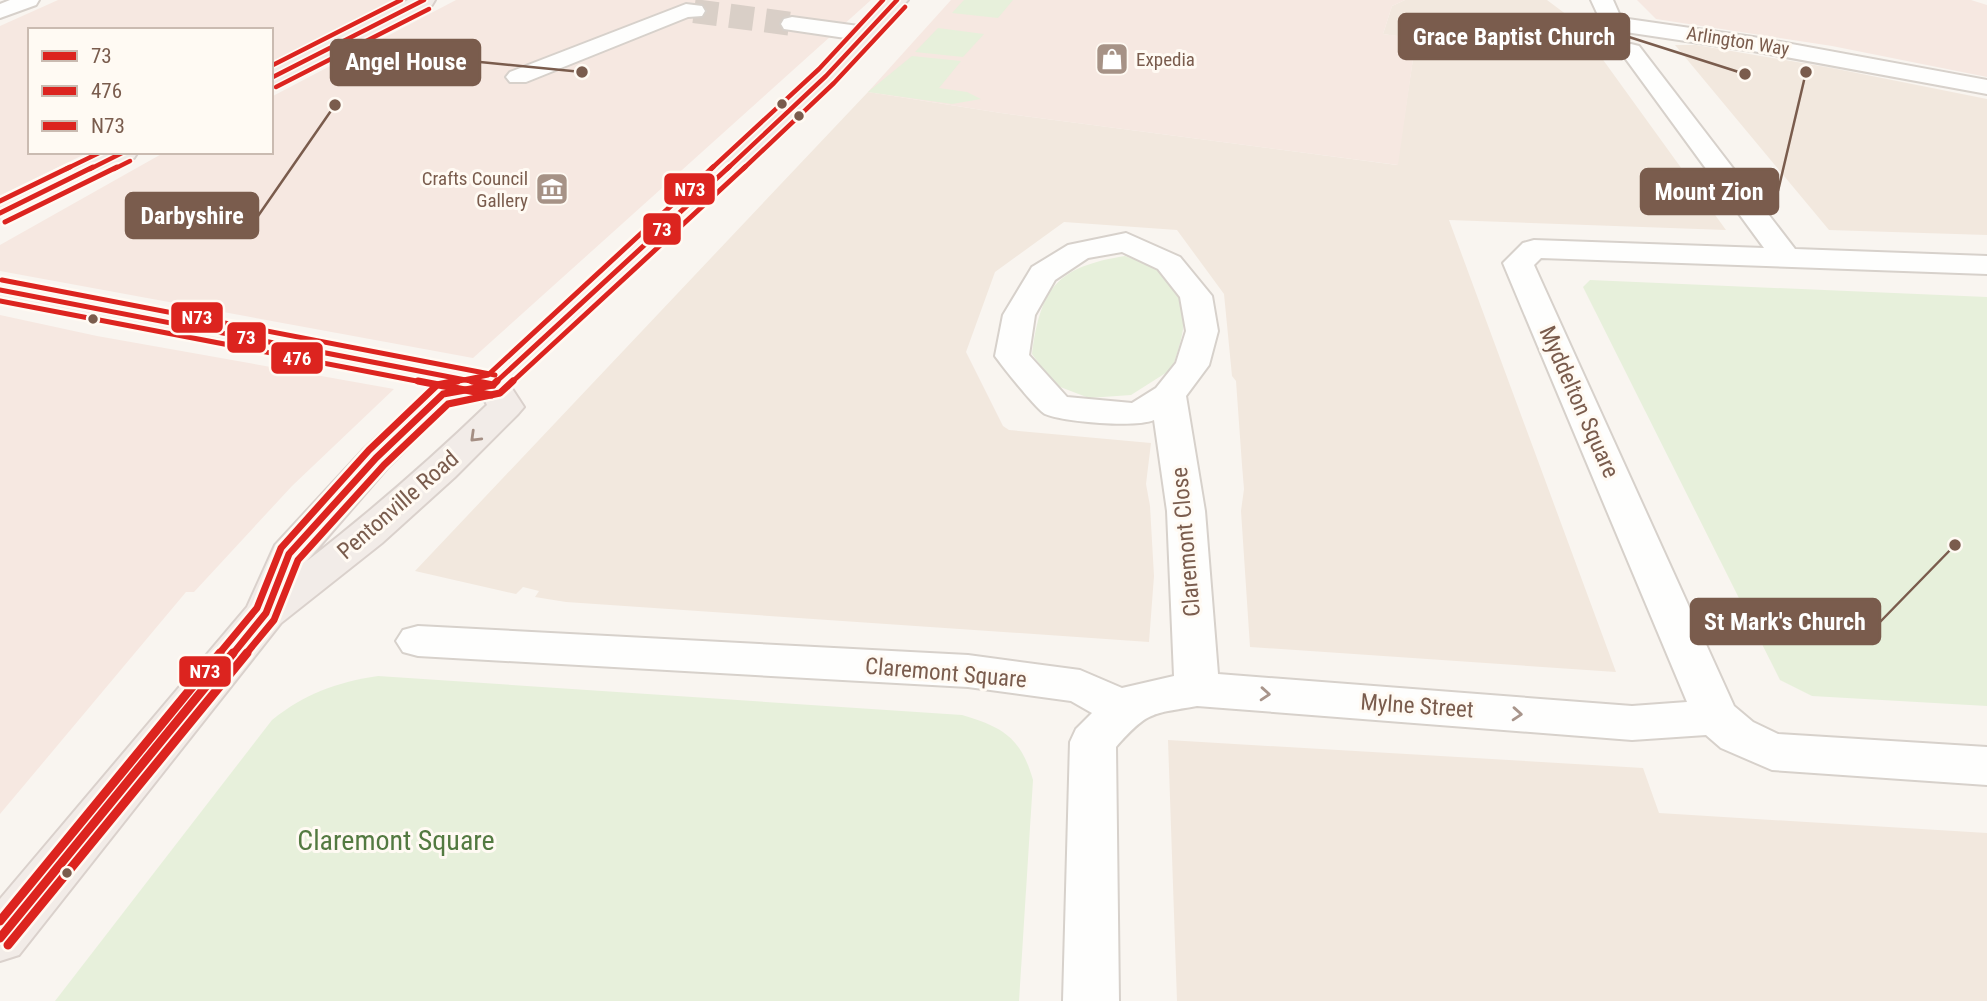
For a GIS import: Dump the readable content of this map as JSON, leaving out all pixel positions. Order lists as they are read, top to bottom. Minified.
{"streets":{"highway":["Pentonville Road"],"street":["Arlington Way","Myddelton Square","Claremont Close","Claremont Square","Mylne Street"]},"crossings":[["Myddelton Square","Mylne Street"],["Claremont Close","Mylne Street"],["Claremont Square","Mylne Street"]],"one_way":["Mylne Street"],"parks":["Claremont Square"],"places":{"shop":["Expedia"],"other":["Angel House","Mount Zion","Grace Baptist Church","Darbyshire","St Mark's Church"],"museum":["Crafts Council Gallery"]},"lines":["transit line 73","transit line N73","transit line 476"],"legend":["73","476","N73"]}
